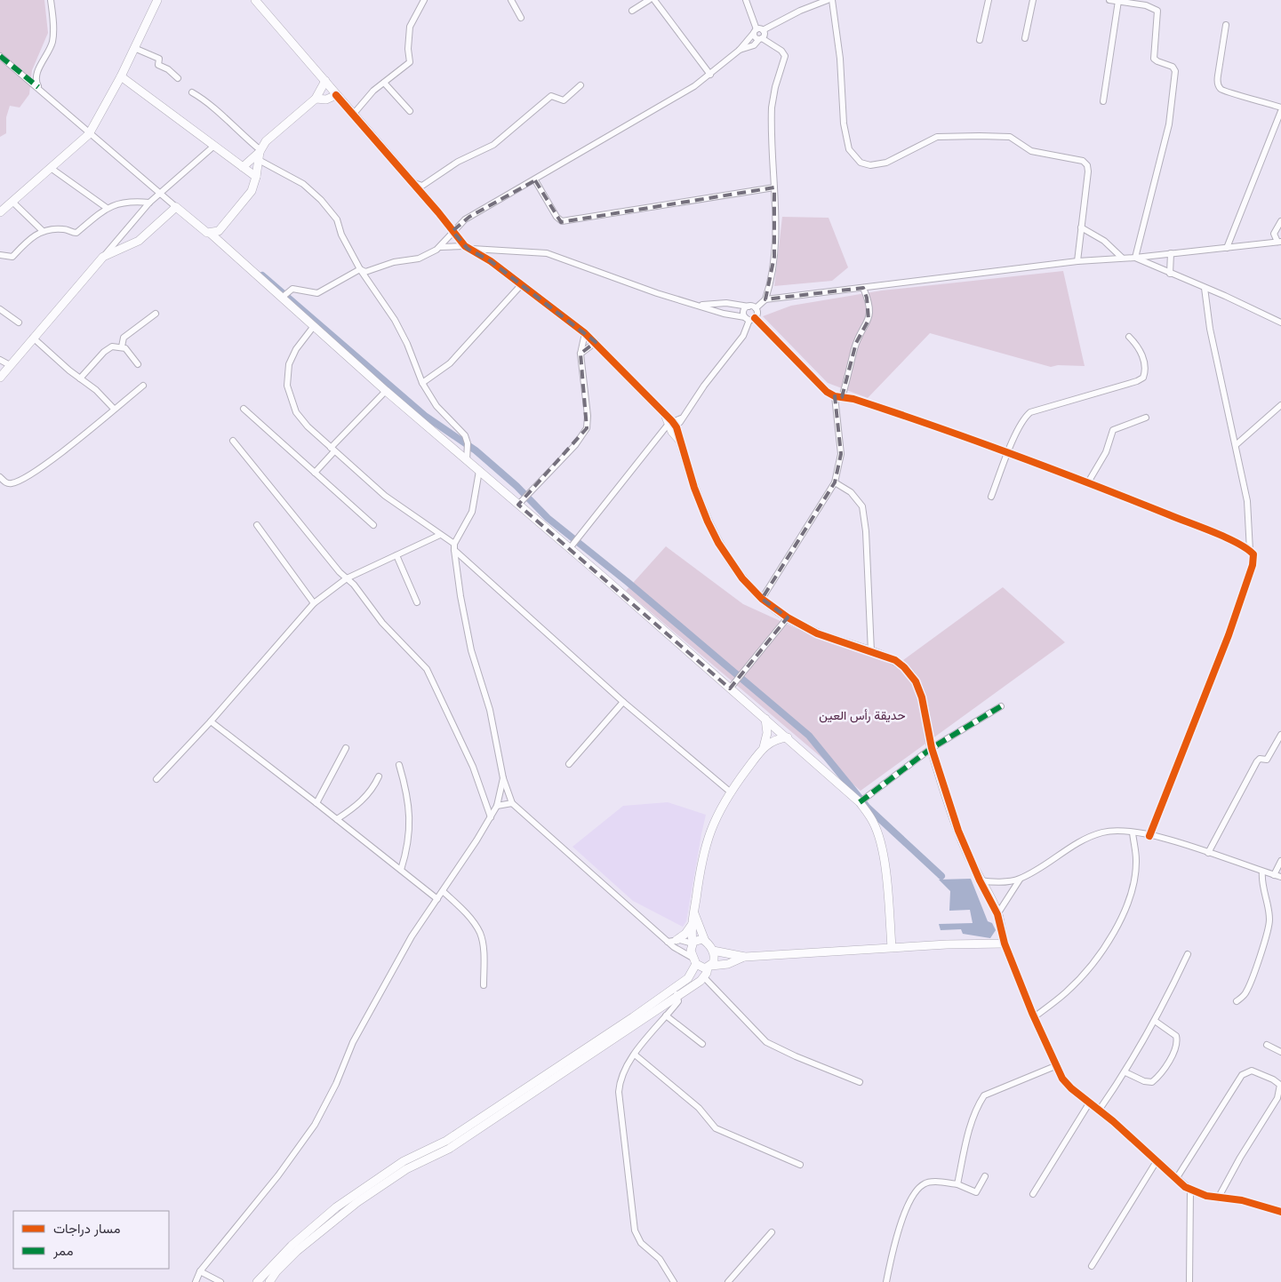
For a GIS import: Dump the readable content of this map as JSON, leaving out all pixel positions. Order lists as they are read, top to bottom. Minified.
{"parks":["حديقة رأس العين"],"legend":["مسار دراجات","ممر"]}
